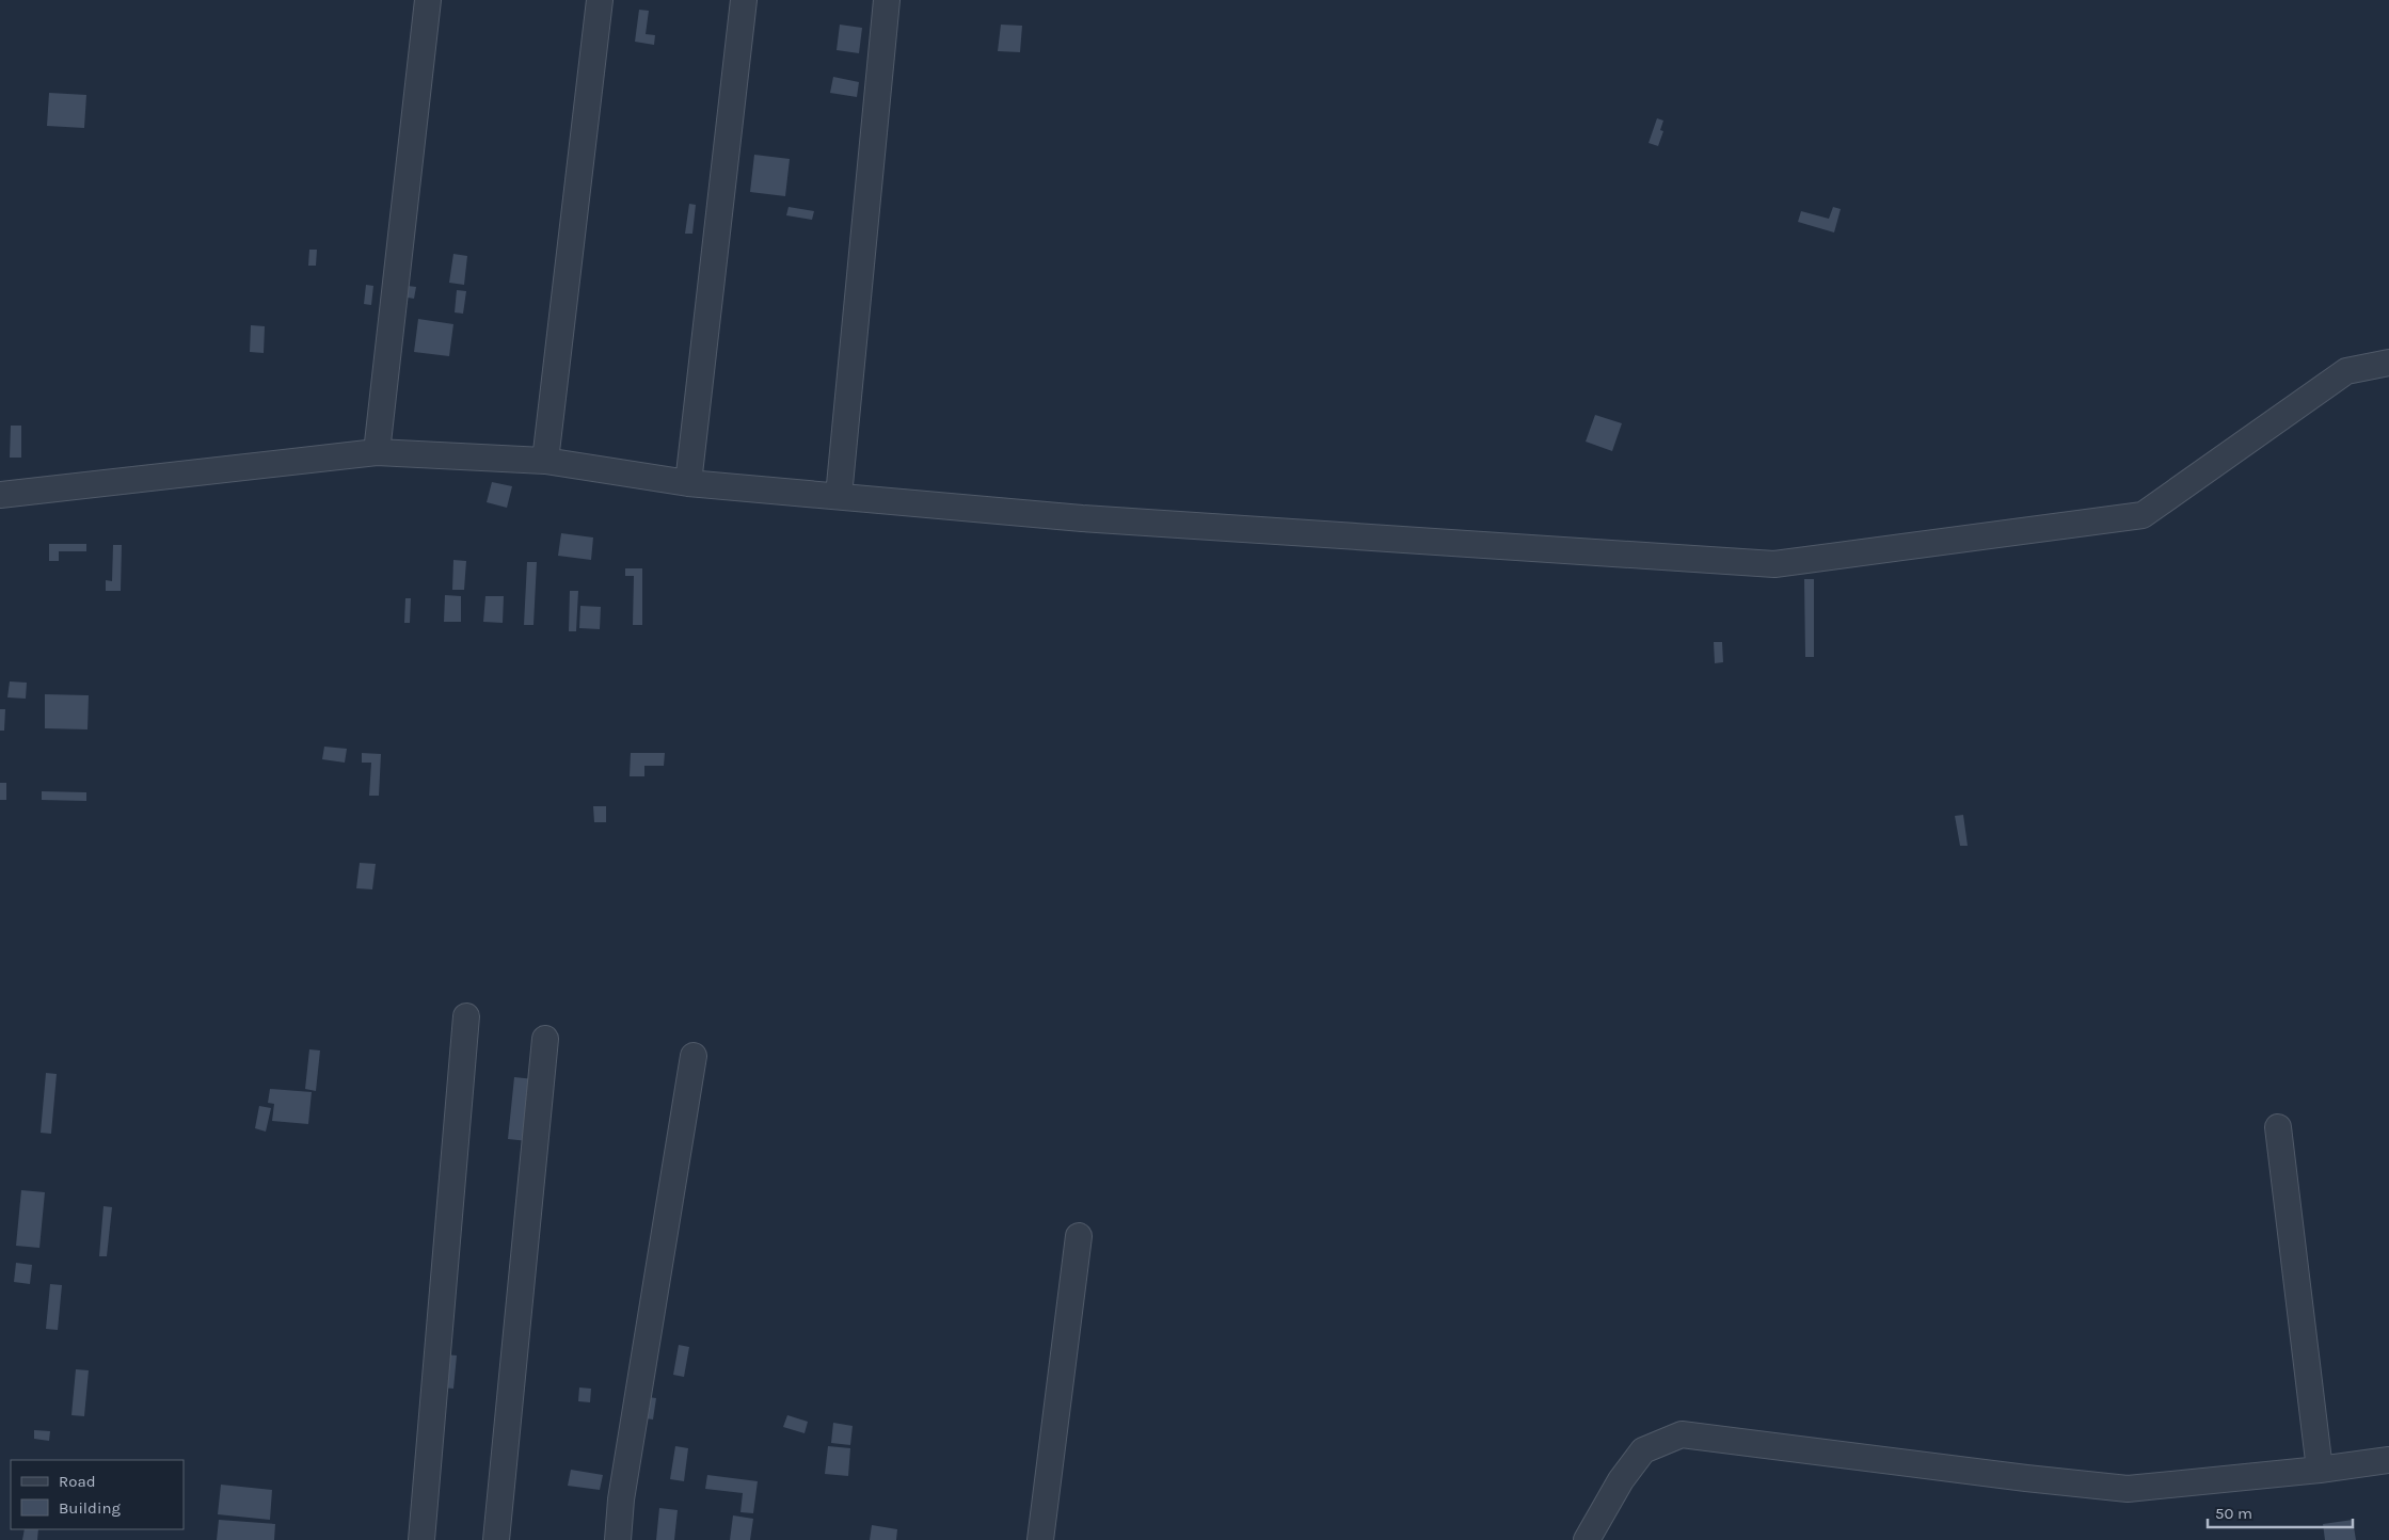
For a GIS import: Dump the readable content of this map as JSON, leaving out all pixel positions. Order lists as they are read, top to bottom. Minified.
{"legend":["Road","Building"],"scale_bar":"50 m"}
